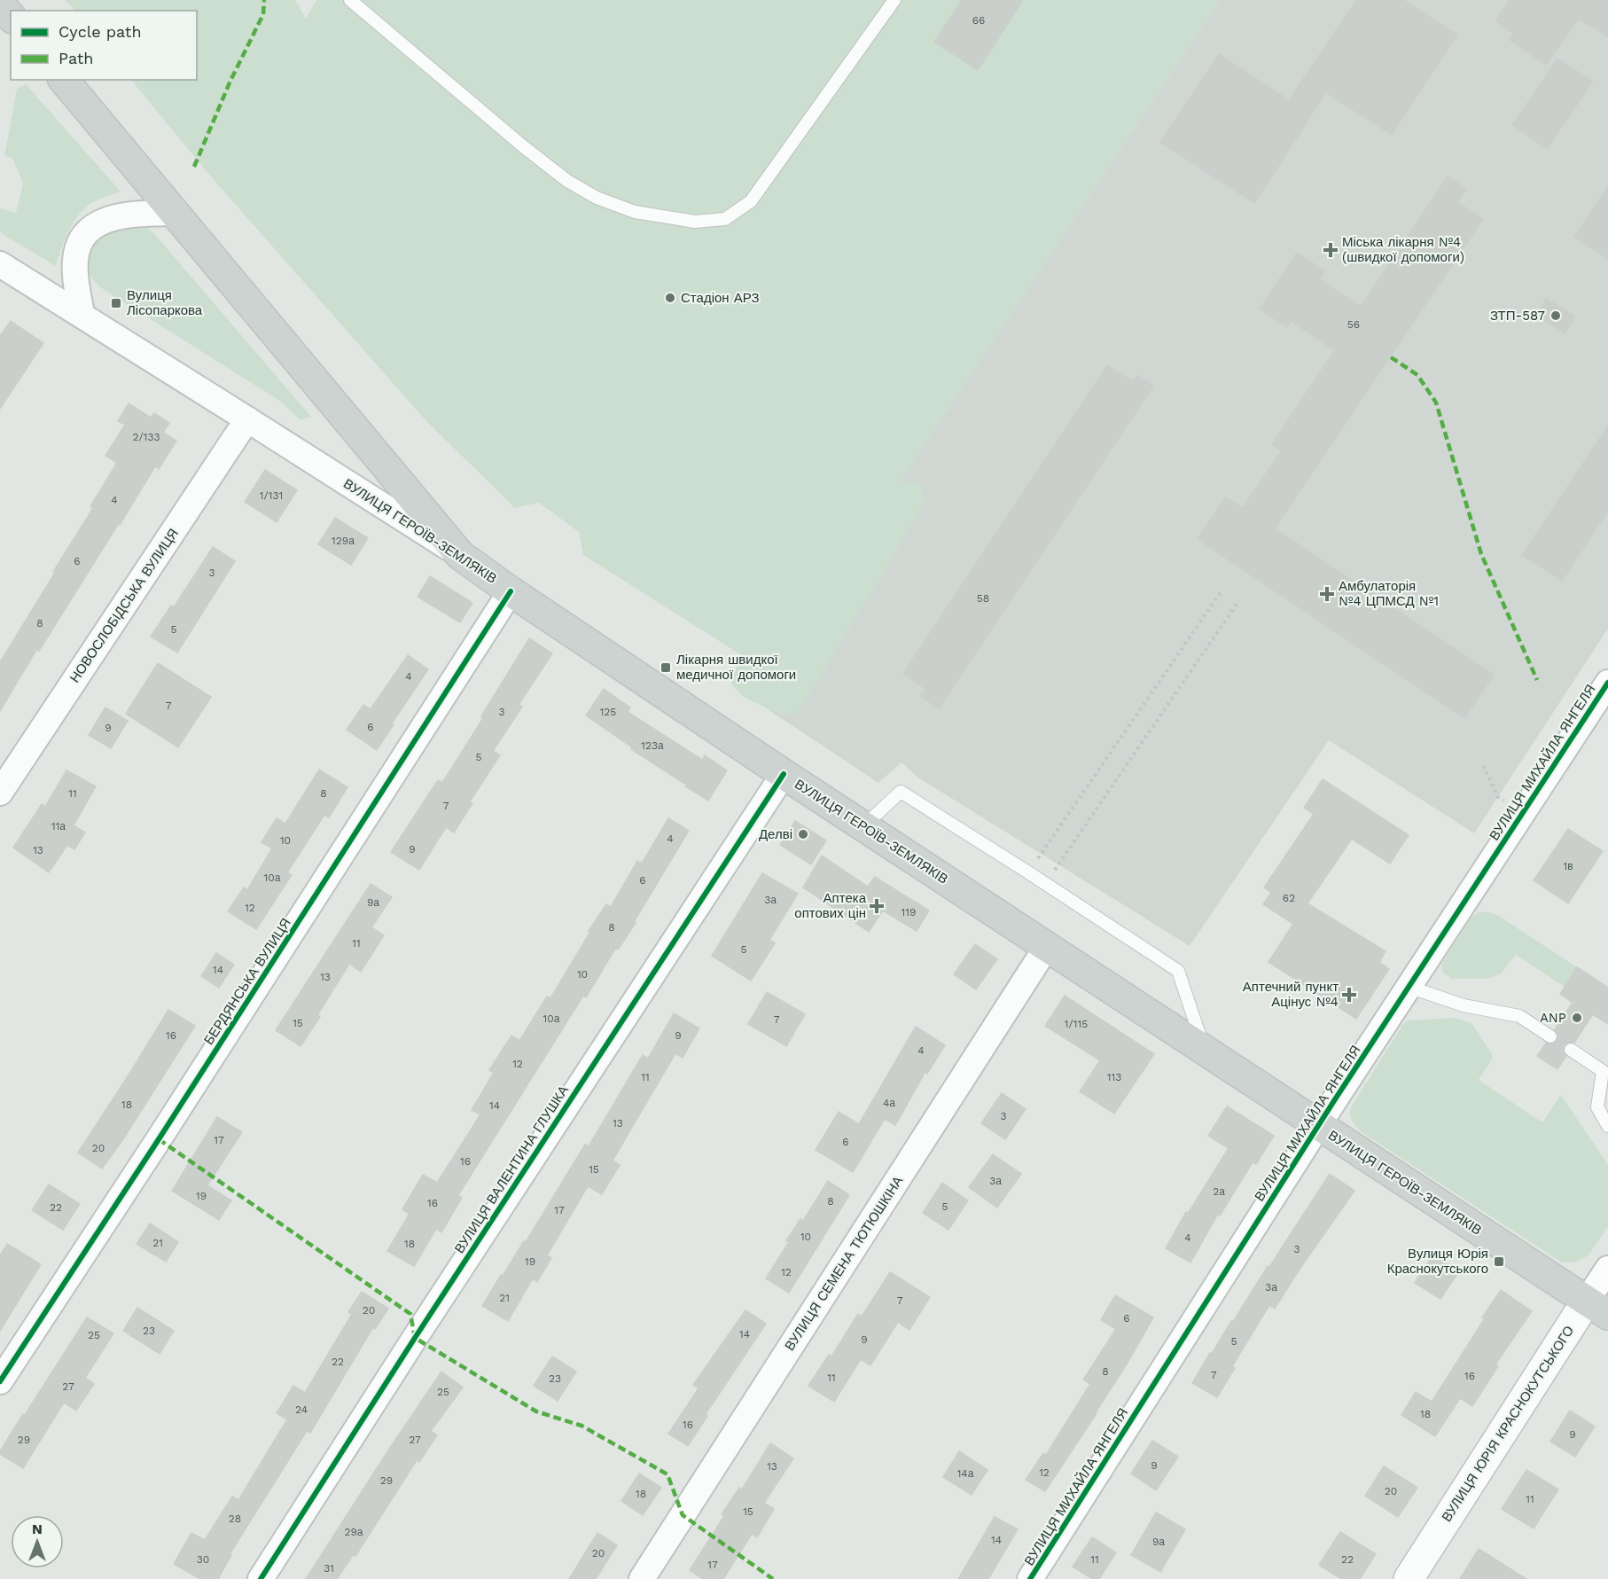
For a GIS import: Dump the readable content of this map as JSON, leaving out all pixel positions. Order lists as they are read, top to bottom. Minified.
{"streets":{"main road":["ВУЛИЦЯ ГЕРОЇВ-ЗЕМЛЯКІВ"],"street":["НОВОСЛОБІДСЬКА ВУЛИЦЯ","ВУЛИЦЯ МИХАЙЛА ЯНГЕЛЯ","БЕРДЯНСЬКА ВУЛИЦЯ","ВУЛИЦЯ ВАЛЕНТИНА ГЛУШКА","ВУЛИЦЯ СЕМЕНА ТЮТЮШКІНА","ВУЛИЦЯ ЮРІЯ КРАСНОКУТСЬКОГО"]},"crossings":[["ВУЛИЦЯ ГЕРОЇВ-ЗЕМЛЯКІВ","НОВОСЛОБІДСЬКА ВУЛИЦЯ"],["ВУЛИЦЯ ГЕРОЇВ-ЗЕМЛЯКІВ","ВУЛИЦЯ МИХАЙЛА ЯНГЕЛЯ"],["ВУЛИЦЯ ГЕРОЇВ-ЗЕМЛЯКІВ","БЕРДЯНСЬКА ВУЛИЦЯ"],["ВУЛИЦЯ ГЕРОЇВ-ЗЕМЛЯКІВ","ВУЛИЦЯ ВАЛЕНТИНА ГЛУШКА"],["ВУЛИЦЯ ГЕРОЇВ-ЗЕМЛЯКІВ","ВУЛИЦЯ СЕМЕНА ТЮТЮШКІНА"],["ВУЛИЦЯ ГЕРОЇВ-ЗЕМЛЯКІВ","ВУЛИЦЯ ЮРІЯ КРАСНОКУТСЬКОГО"]],"places":{"health":["Міська лікарня №4 (швидкої допомоги)","Амбулаторія №4 ЦПМСД №1","Аптека оптових цін","Аптечний пункт Ацінус №4"],"other":["Стадіон АРЗ","ЗТП-587","Делві","ANP"],"transit":["Вулиця Лісопаркова","Лікарня швидкої медичної допомоги","Вулиця Юрія Краснокутського"]},"house_numbers":["66","56","2/133","1/131","4","129а","6","3","58","8","5","4","7","3","125","6","9","123а","5","11","8","7","11а","4","10","9","13","1в","10а","6","62","3а","9а","12","119","8","11","5","14","10","13","10а","7","15","1/115","16","9","4","12","11","113","4а","18","14","3","13","17","6","20","16","15","3а","2а","19","8","16","5","22","17","10","4","21","18","3","19","12","3а","21","7","20","6","23","14","25","9","5","22","8","7","16","11","23","27","25","24","18","16","9","29","27","9","13","12","14а","29","20","18","11","15","28","29а","14","9а","20","30","11","22","17","31"],"legend":["Cycle path","Path"],"north":"top"}
